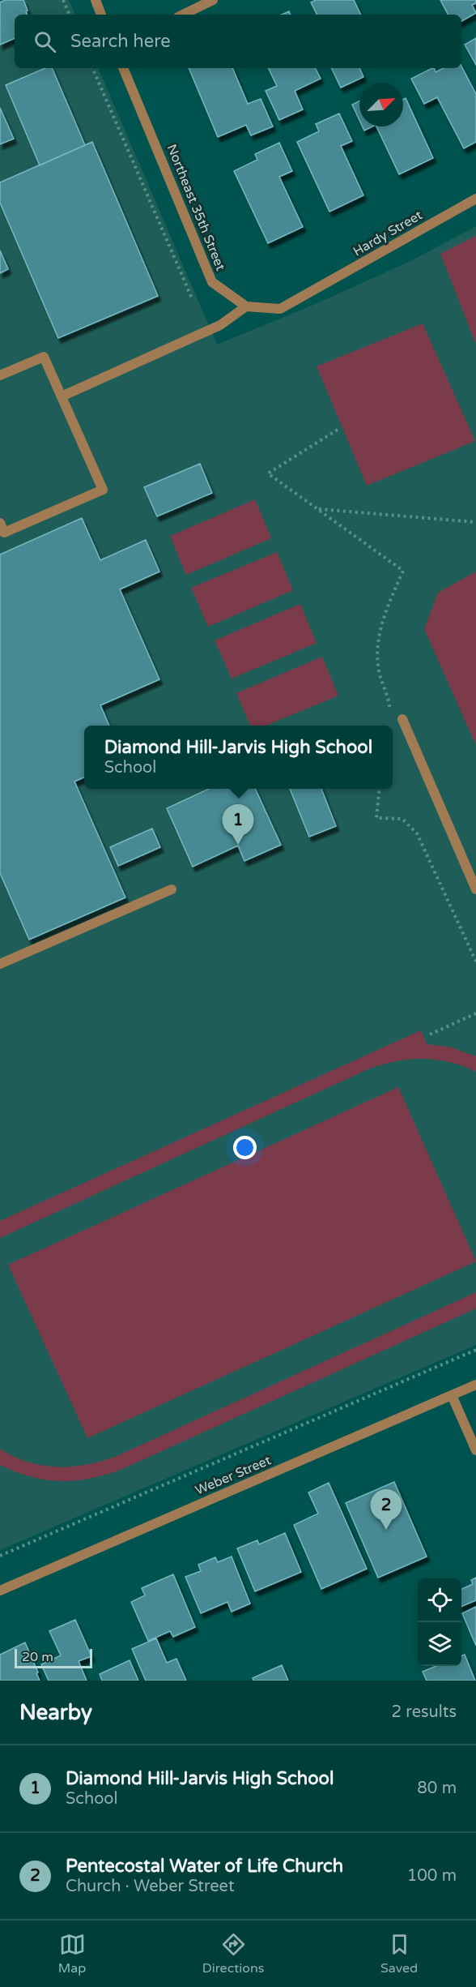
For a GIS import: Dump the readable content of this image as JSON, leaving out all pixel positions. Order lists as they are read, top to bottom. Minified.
{"streets":{"street":["Northeast 35th Street","Hardy Street","Weber Street"]},"crossings":[["Northeast 35th Street","Hardy Street"]],"scale_bar":"20 m","north":"top right","page":{"search":"Search here","popup":["Diamond Hill-Jarvis High School","School"],"pins":["1","2"],"scale":"20 m","heading":["Nearby","2 results"],"list":[{"mark":"1","name":"Diamond Hill-Jarvis High School","note":"School","value":"80 m"},{"mark":"2","name":"Pentecostal Water of Life Church","note":"Church · Weber Street","value":"100 m"}],"nav":["Map","Directions","Saved"]}}
